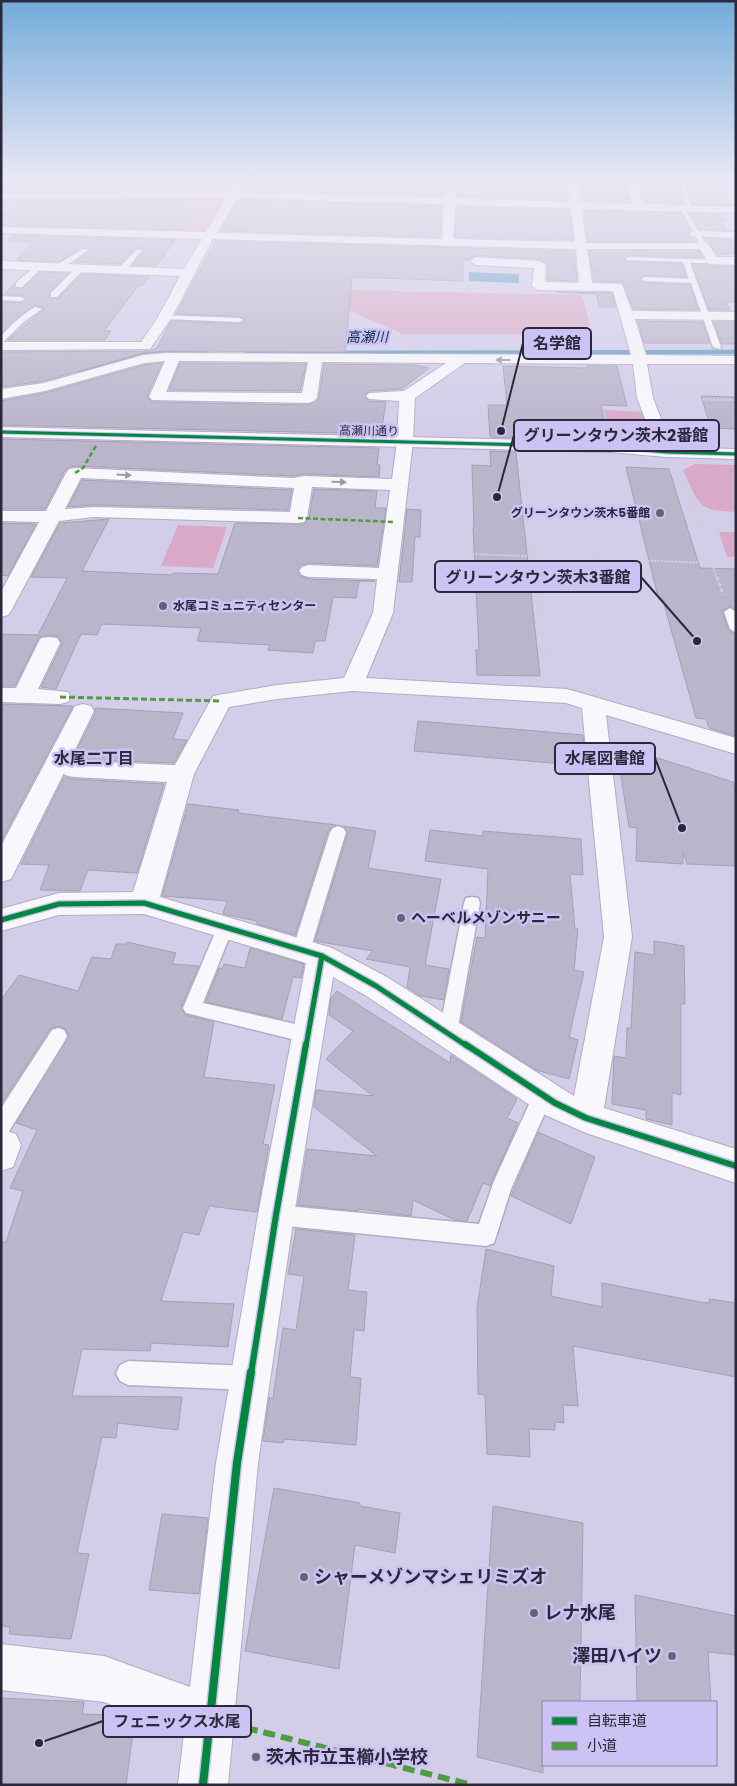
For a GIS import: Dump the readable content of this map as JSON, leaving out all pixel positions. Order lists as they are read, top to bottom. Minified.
{"streets":{"street":["高瀬川通り"]},"districts":["水尾二丁目"],"water":["高瀬川"],"places":["名学館","グリーンタウン茨木2番館","グリーンタウン茨木5番館","水尾コミュニティセンター","グリーンタウン茨木3番館","水尾図書館","ヘーベルメゾンサニー","シャーメゾンマシェリミズオ","レナ水尾","澤田ハイツ","フェニックス水尾","茨木市立玉櫛小学校"],"legend":["自転車道","小道"]}
